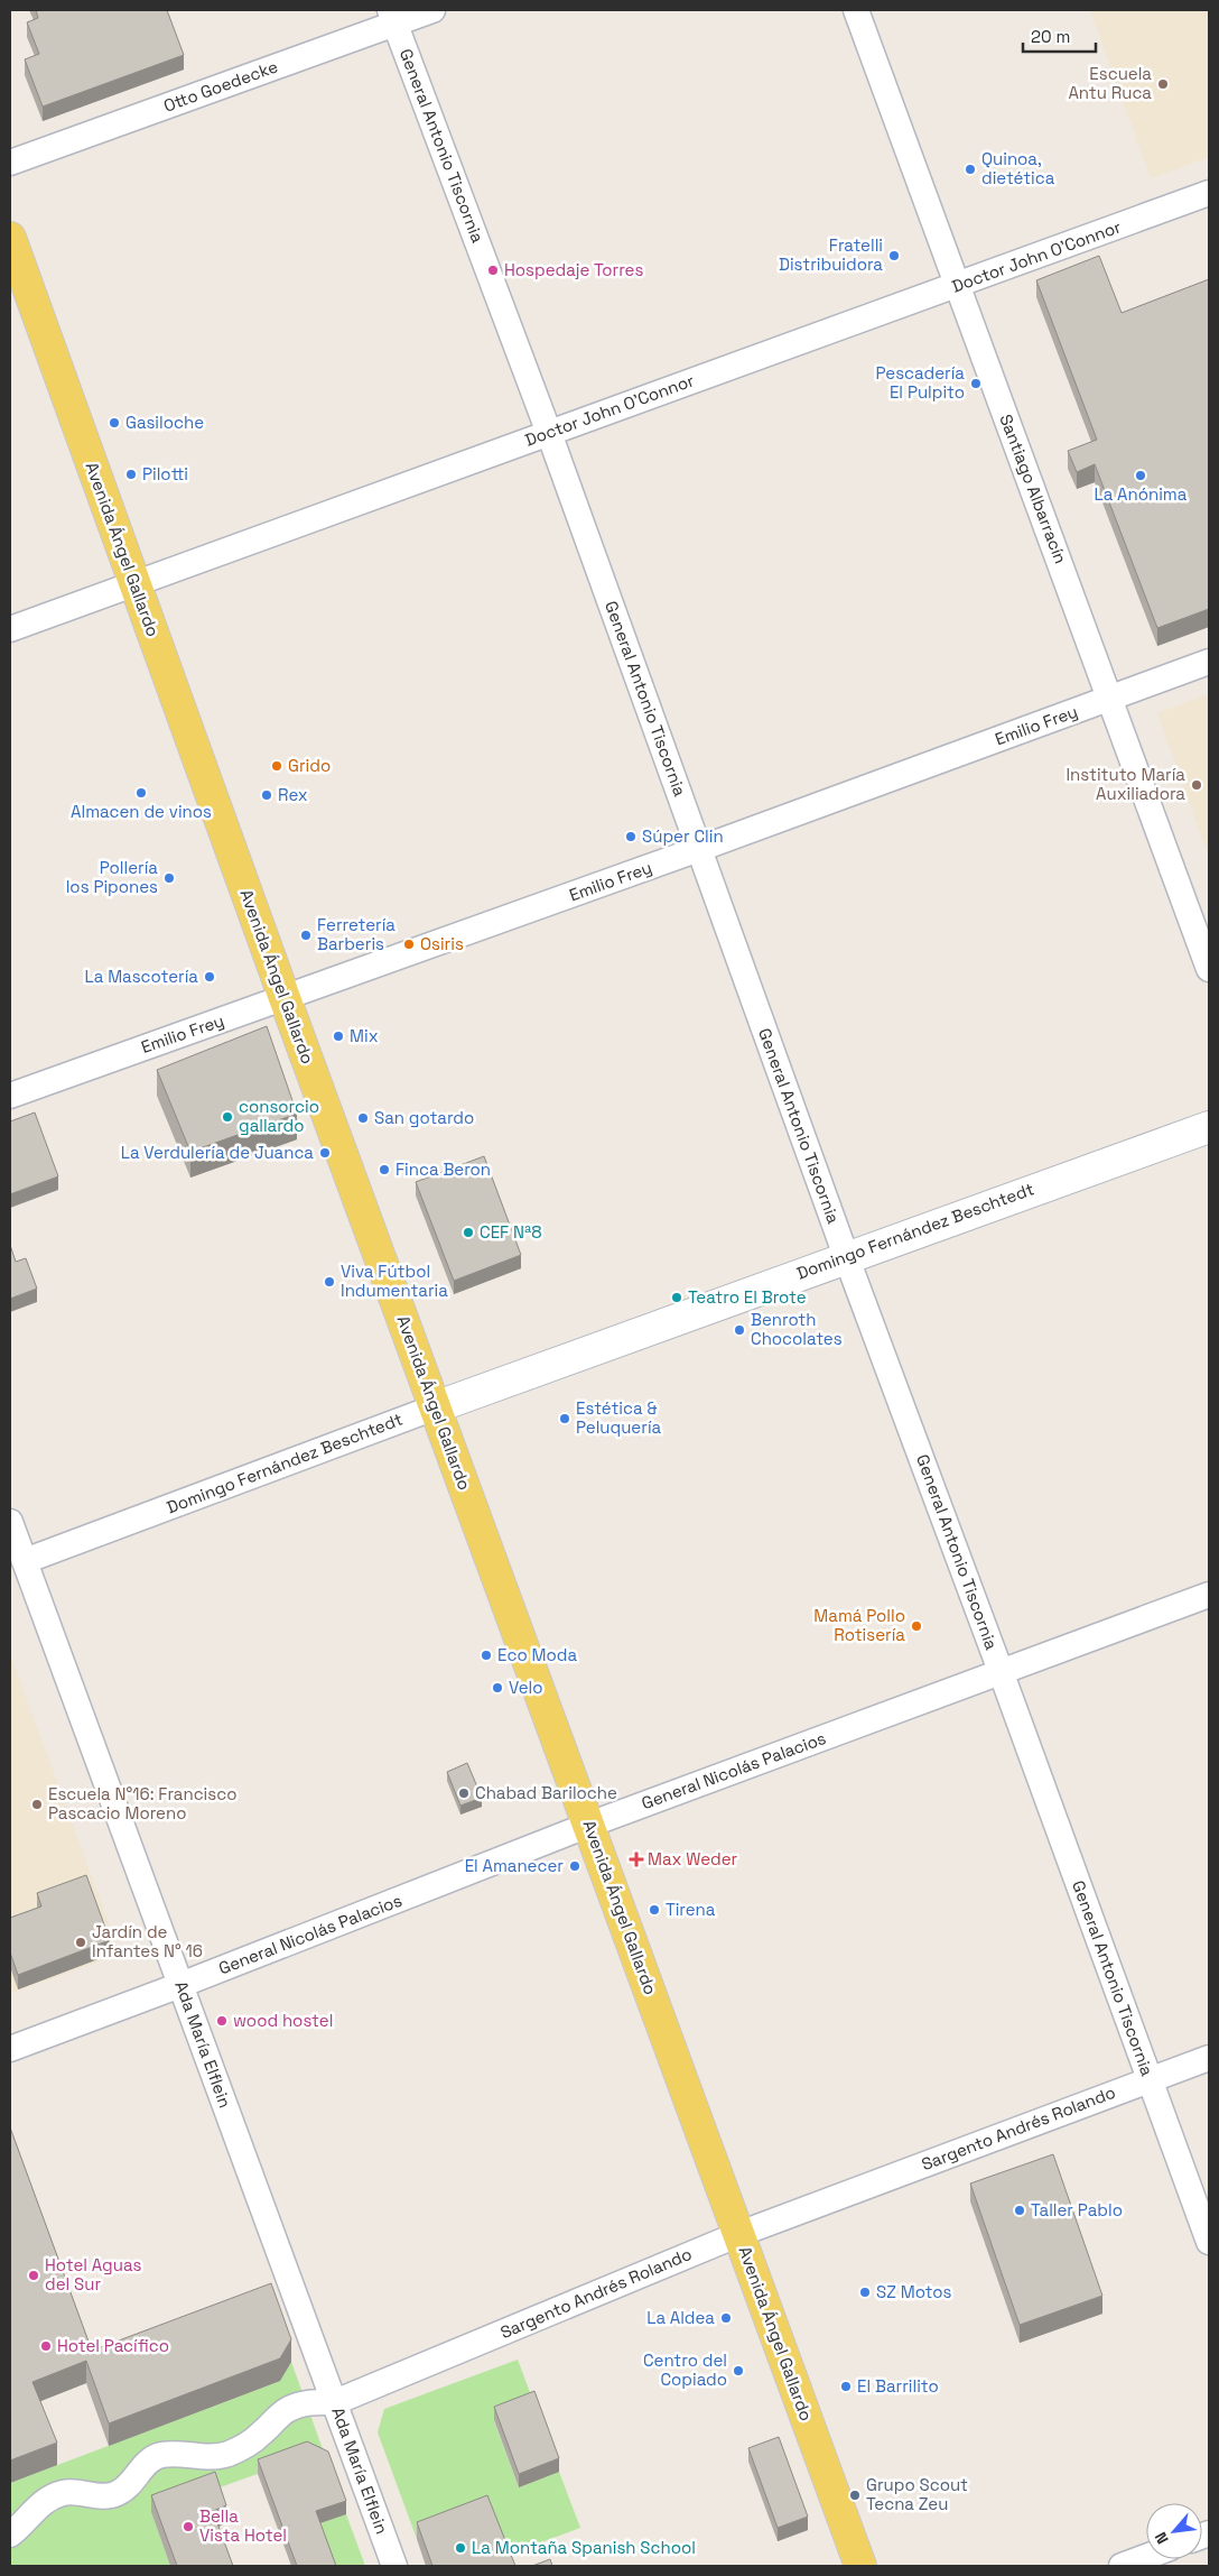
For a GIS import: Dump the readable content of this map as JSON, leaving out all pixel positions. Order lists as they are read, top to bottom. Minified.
{"streets":{"main road":["Avenida Ángel Gallardo"],"street":["Otto Goedecke","General Antonio Tiscornia","Doctor John O'Connor","Santiago Albarracín","Emilio Frey","Domingo Fernández Beschtedt","General Nicolás Palacios","Ada María Elflein","Sargento Andrés Rolando"]},"crossings":[["Otto Goedecke","General Antonio Tiscornia"],["General Antonio Tiscornia","Doctor John O'Connor"],["General Antonio Tiscornia","Emilio Frey"],["General Antonio Tiscornia","Domingo Fernández Beschtedt"],["General Antonio Tiscornia","General Nicolás Palacios"],["General Antonio Tiscornia","Sargento Andrés Rolando"],["Doctor John O'Connor","Santiago Albarracín"],["Doctor John O'Connor","Avenida Ángel Gallardo"],["Santiago Albarracín","Emilio Frey"],["Avenida Ángel Gallardo","Emilio Frey"],["Avenida Ángel Gallardo","Domingo Fernández Beschtedt"],["Avenida Ángel Gallardo","General Nicolás Palacios"],["Avenida Ángel Gallardo","Sargento Andrés Rolando"],["Domingo Fernández Beschtedt","Ada María Elflein"],["General Nicolás Palacios","Ada María Elflein"],["Ada María Elflein","Sargento Andrés Rolando"]],"places":{"other":["Escuela Antu Ruca","Quinoa, dietética","Fratelli Distribuidora","Hospedaje Torres","Pescadería El Pulpito","Gasiloche","Pilotti","La Anónima","Grido","Instituto María Auxiliadora","Almacen de vinos","Rex","Súper Clin","Pollería los Pipones","Ferretería Barberis","Osiris","La Mascotería","Mix","consorcio gallardo","San gotardo","La Verdulería de Juanca","Finca Beron","CEF Nª8","Viva Fútbol Indumentaria","Teatro El Brote","Benroth Chocolates","Estética & Peluquería","Mamá Pollo Rotisería","Eco Moda","Velo","Chabad Bariloche","Escuela N°16: Francisco Pascacio Moreno","El Amanecer","Tirena","Jardín de Infantes N° 16","wood hostel","Taller Pablo","Hotel Aguas del Sur","SZ Motos","La Aldea","Hotel Pacífico","Centro del Copiado","El Barrilito","Grupo Scout Tecna Zeu","Bella Vista Hotel","La Montaña Spanish School"],"health":["Max Weder"]},"scale_bar":"20 m","north":"bottom left"}
